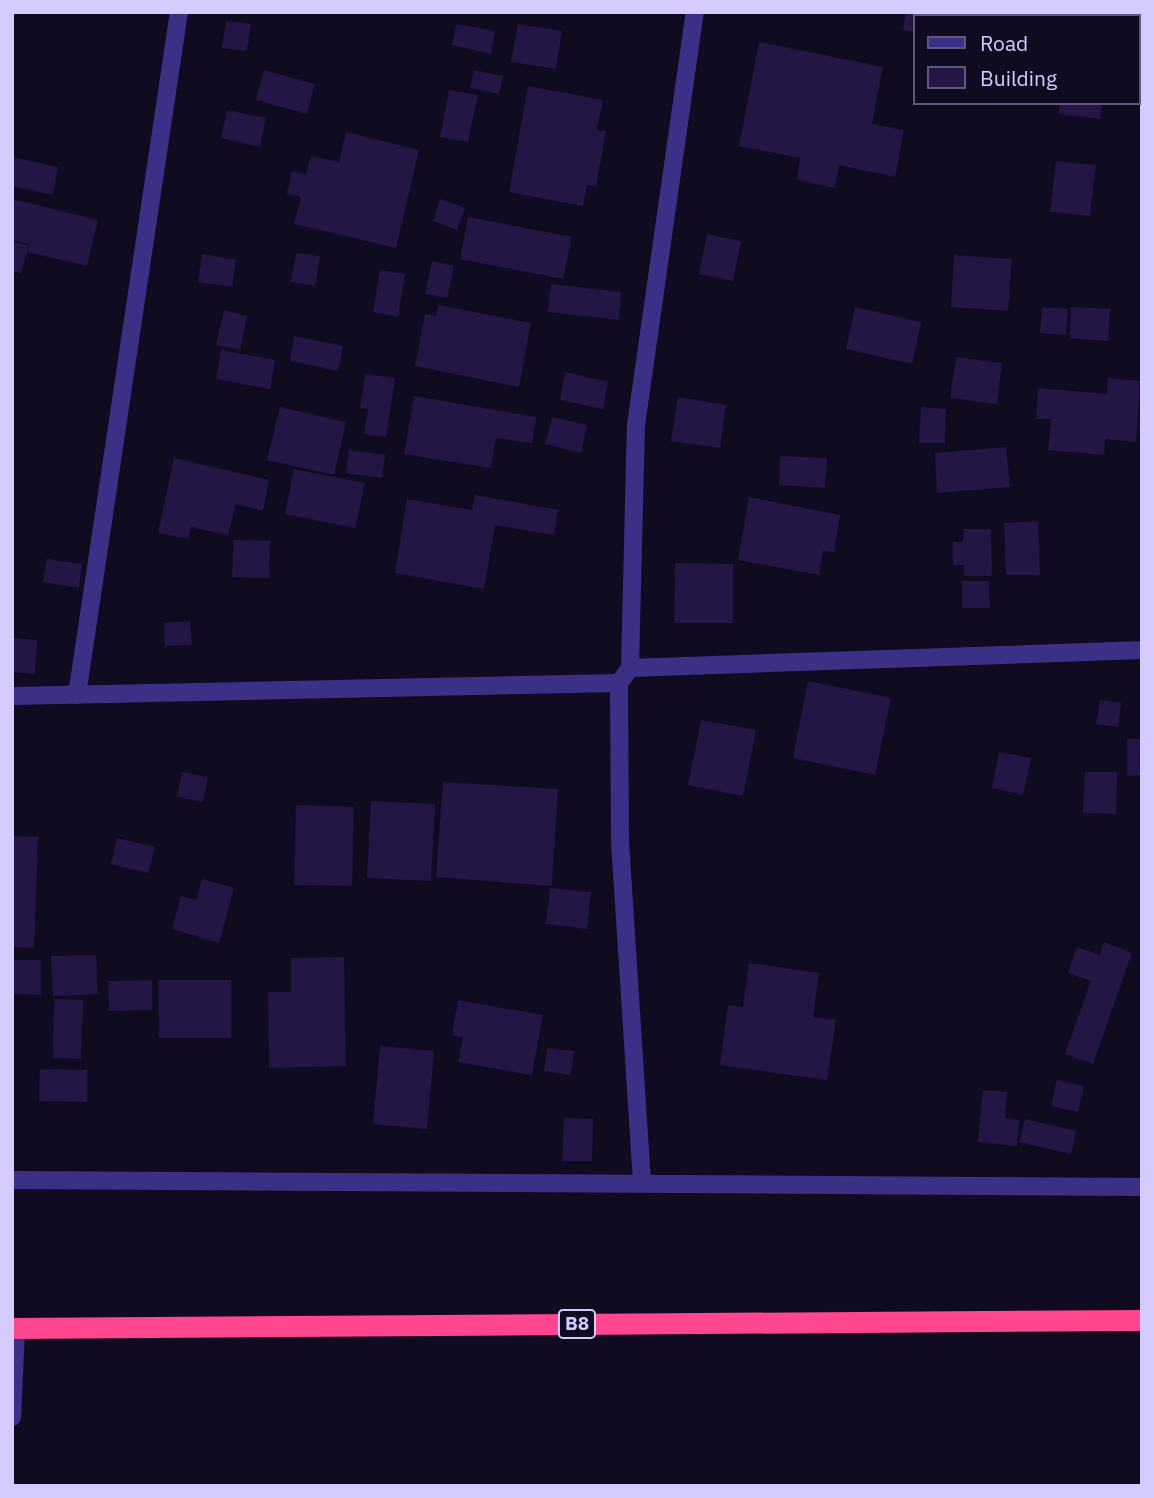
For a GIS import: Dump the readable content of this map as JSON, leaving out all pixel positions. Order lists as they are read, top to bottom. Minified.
{"streets":{"highway":["B8"]},"legend":["Road","Building"]}
